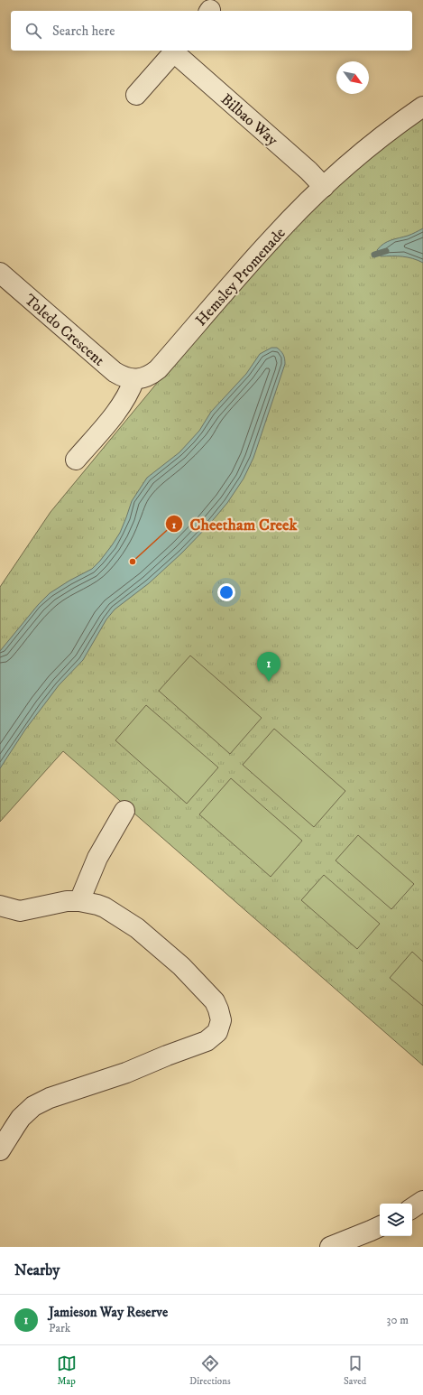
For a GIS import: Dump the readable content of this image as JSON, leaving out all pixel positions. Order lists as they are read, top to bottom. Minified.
{"streets":{"street":["Bilbao Way","Hemsley Promenade","Toledo Crescent"]},"crossings":[["Bilbao Way","Hemsley Promenade"],["Hemsley Promenade","Toledo Crescent"]],"places":["Cheetham Creek"],"north":"bottom right","page":{"search":"Search here","pins":"1","heading":"Nearby","list":[{"mark":"1","name":"Jamieson Way Reserve","note":"Park","value":"30 m"}],"nav":["Map","Directions","Saved"]}}
